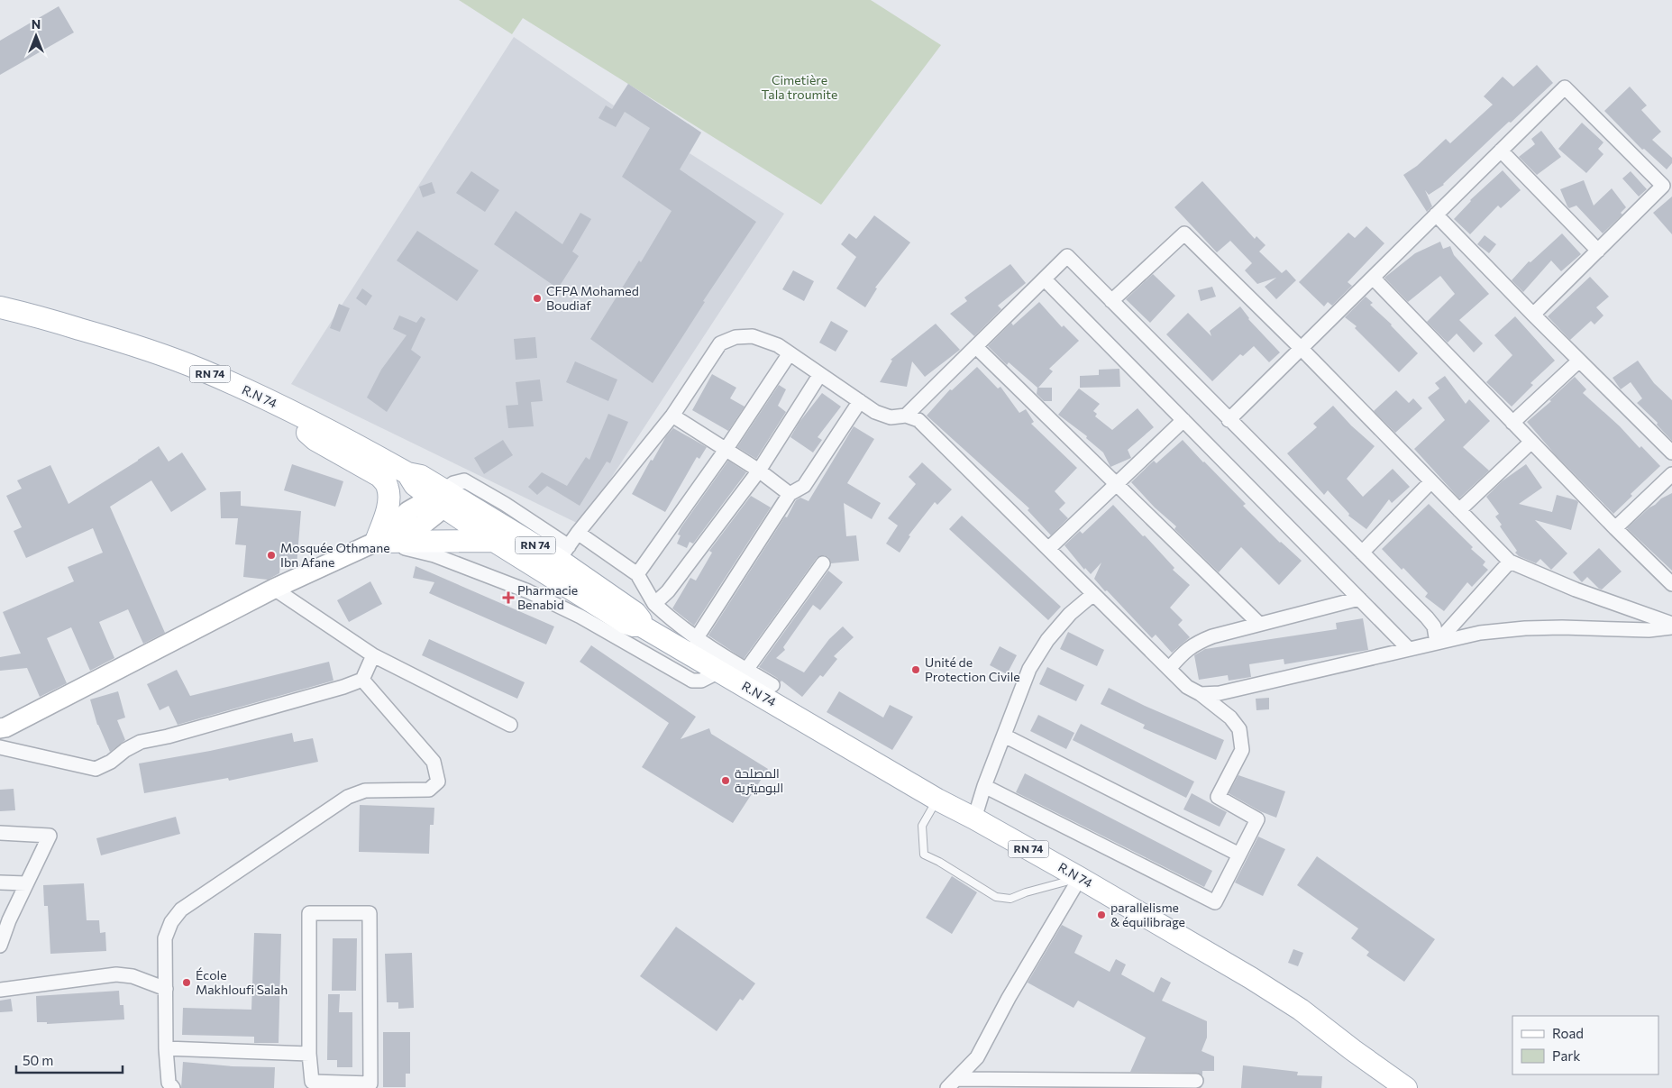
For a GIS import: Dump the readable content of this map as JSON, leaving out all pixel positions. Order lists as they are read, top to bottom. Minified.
{"streets":{"main road":["RN 74","R.N 74"]},"parks":["Cimetière Tala troumite"],"places":{"other":["CFPA Mohamed Boudiaf","Mosquée Othmane Ibn Afane","Unité de Protection Civile","المصلحة البوميترية","parallelisme & équilibrage","École Makhloufi Salah"],"health":["Pharmacie Benabid"]},"legend":["Road","Park"],"scale_bar":"50 m","north":"top"}
